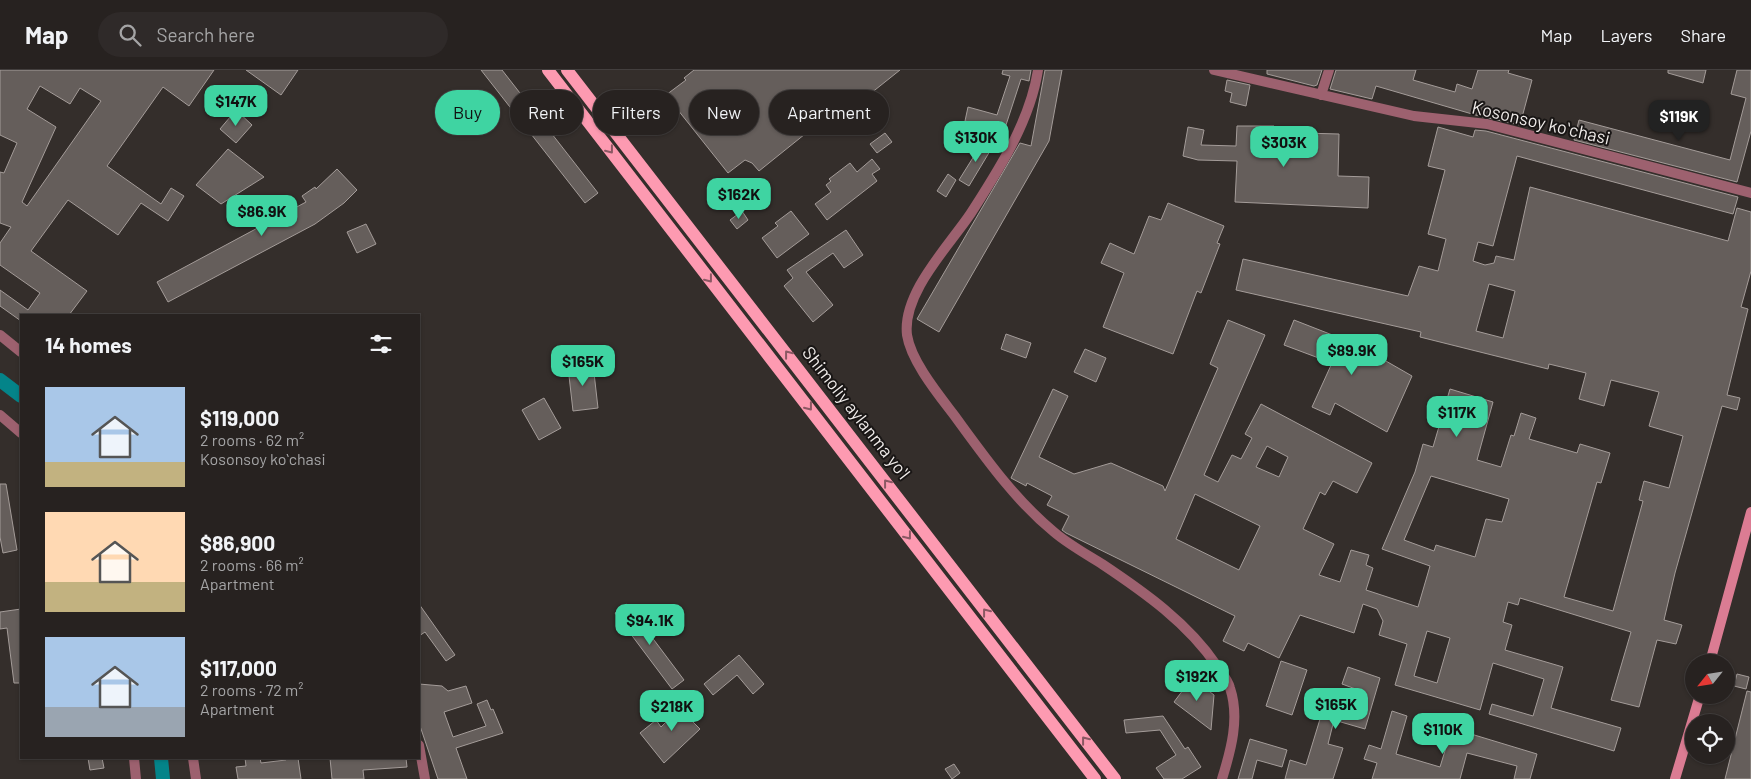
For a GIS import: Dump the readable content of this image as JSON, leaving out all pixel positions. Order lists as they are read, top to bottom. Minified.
{"streets":{"main road":["Shimoliy aylanma yoʻl"],"street":["Kosonsoy koʻchasi"]},"north":"bottom left","page":{"header":"Map","search":"Search here","nav":["Map","Layers","Share"],"price":["$147K","$119K","$130K","$303K","$162K","$86.9K","$89.9K","$165K","$117K","$94.1K","$192K","$165K","$218K","$110K"],"chip":["Buy","Rent","Filters","New","Apartment"],"heading":"14 homes","list":[{"name":"$119,000","note":"2 rooms · 62 m² · Kosonsoy koʻchasi"},{"name":"$86,900","note":"2 rooms · 66 m² · Apartment"},{"name":"$117,000","note":"2 rooms · 72 m² · Apartment"}]}}
